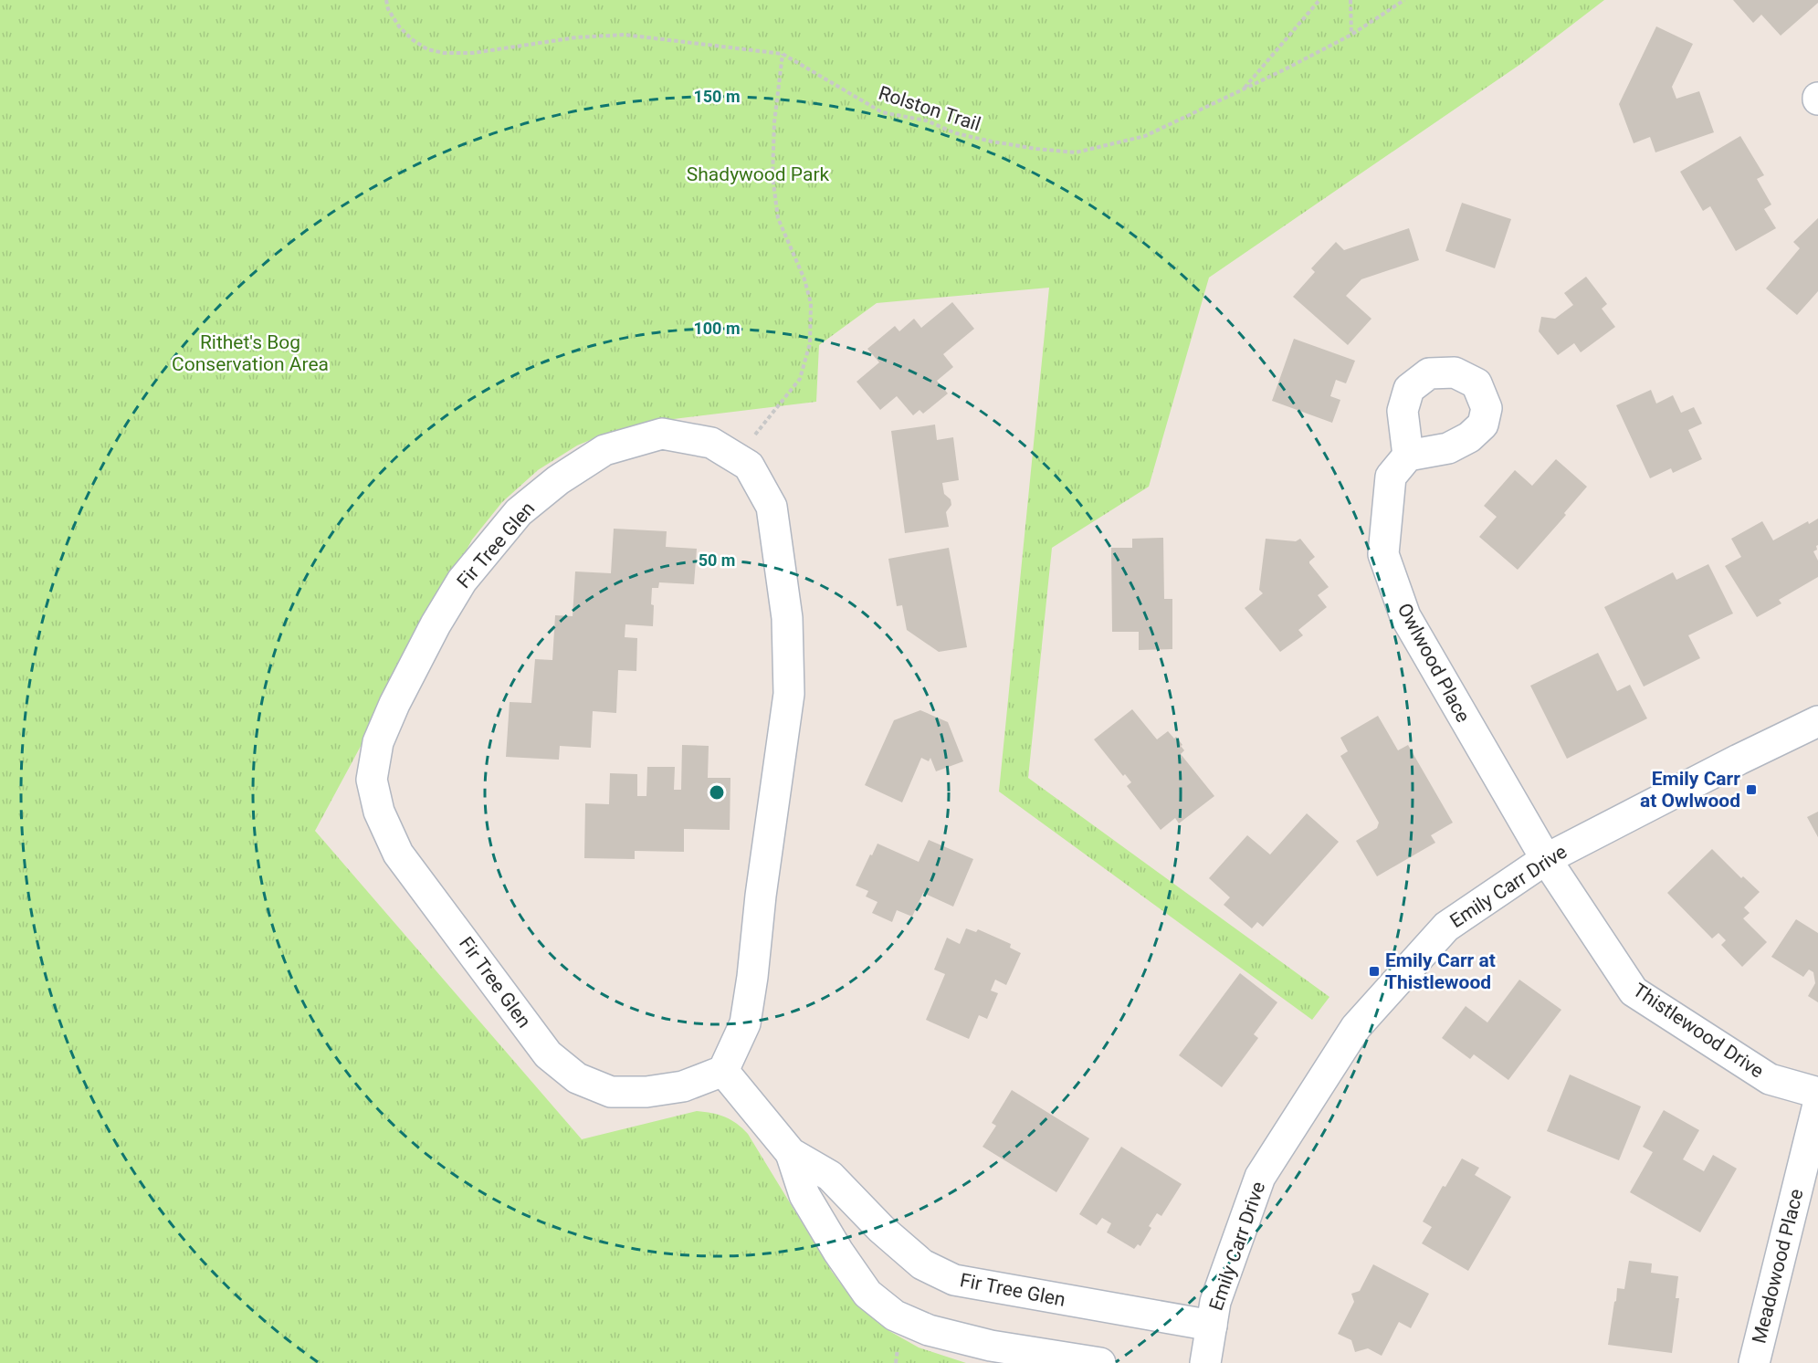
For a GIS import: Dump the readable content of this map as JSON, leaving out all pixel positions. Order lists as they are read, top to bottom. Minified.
{"streets":{"street":["Fir Tree Glen","Owlwood Place","Emily Carr Drive","Thistlewood Drive","Meadowood Place"],"path":["Rolston Trail"]},"crossings":[["Fir Tree Glen","Emily Carr Drive"],["Owlwood Place","Emily Carr Drive"],["Owlwood Place","Thistlewood Drive"],["Emily Carr Drive","Thistlewood Drive"]],"parks":["Shadywood Park","Rithet's Bog Conservation Area"],"places":{"transit":["Emily Carr at Owlwood","Emily Carr at Thistlewood"]},"rings":["150 m","100 m","50 m"]}
